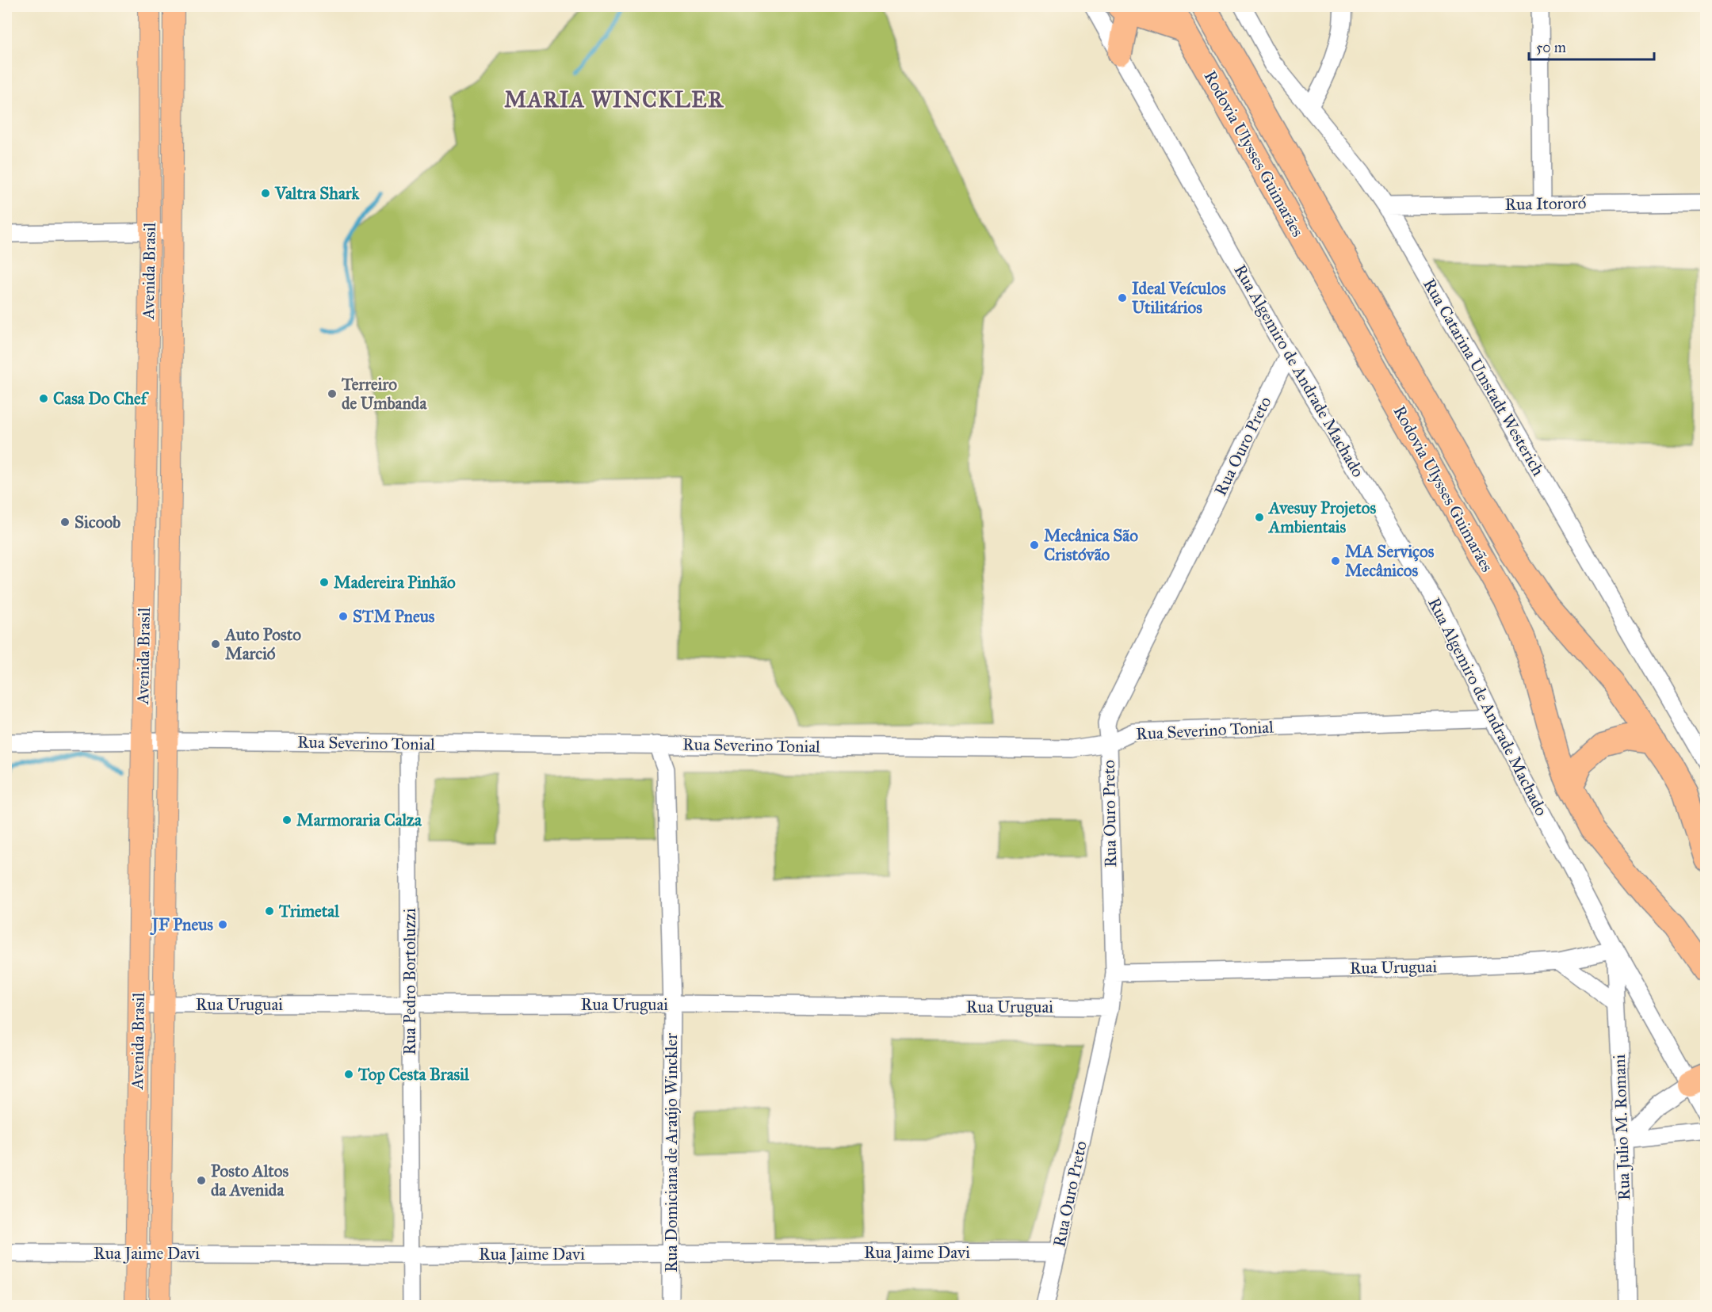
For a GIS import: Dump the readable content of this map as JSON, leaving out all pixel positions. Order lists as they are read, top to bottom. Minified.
{"streets":{"highway":["Rodovia Ulysses Guimarães"],"main road":["Avenida Brasil"],"street":["Rua Itororó","Rua Algemiro de Andrade Machado","Rua Catarina Umstadt Westerich","Rua Ouro Preto","Rua Severino Tonial","Rua Uruguai","Rua Pedro Bortoluzzi","Rua Julio M. Romani","Rua Domiciana de Araújo Winckler","Rua Jaime Davi"]},"crossings":[["Rua Itororó","Rua Catarina Umstadt Westerich"],["Avenida Brasil","Rua Severino Tonial"],["Avenida Brasil","Rua Uruguai"],["Avenida Brasil","Rua Jaime Davi"],["Rua Algemiro de Andrade Machado","Rua Ouro Preto"],["Rua Algemiro de Andrade Machado","Rua Severino Tonial"],["Rua Algemiro de Andrade Machado","Rua Uruguai"],["Rua Algemiro de Andrade Machado","Rua Julio M. Romani"],["Rua Ouro Preto","Rua Severino Tonial"],["Rua Ouro Preto","Rua Uruguai"],["Rua Ouro Preto","Rua Jaime Davi"],["Rua Severino Tonial","Rua Pedro Bortoluzzi"],["Rua Severino Tonial","Rua Domiciana de Araújo Winckler"],["Rua Uruguai","Rua Pedro Bortoluzzi"],["Rua Uruguai","Rua Julio M. Romani"],["Rua Uruguai","Rua Domiciana de Araújo Winckler"],["Rua Pedro Bortoluzzi","Rua Jaime Davi"],["Rua Domiciana de Araújo Winckler","Rua Jaime Davi"]],"districts":["MARIA WINCKLER"],"places":["Valtra Shark","Ideal Veículos Utilitários","Terreiro de Umbanda","Casa Do Chef","Avesuy Projetos Ambientais","Sicoob","Mecânica São Cristóvão","MA Serviços Mecânicos","Madereira Pinhão","STM Pneus","Auto Posto Marció","Marmoraria Calza","Trimetal","JF Pneus","Top Cesta Brasil","Posto Altos da Avenida"],"scale_bar":"50 m"}
